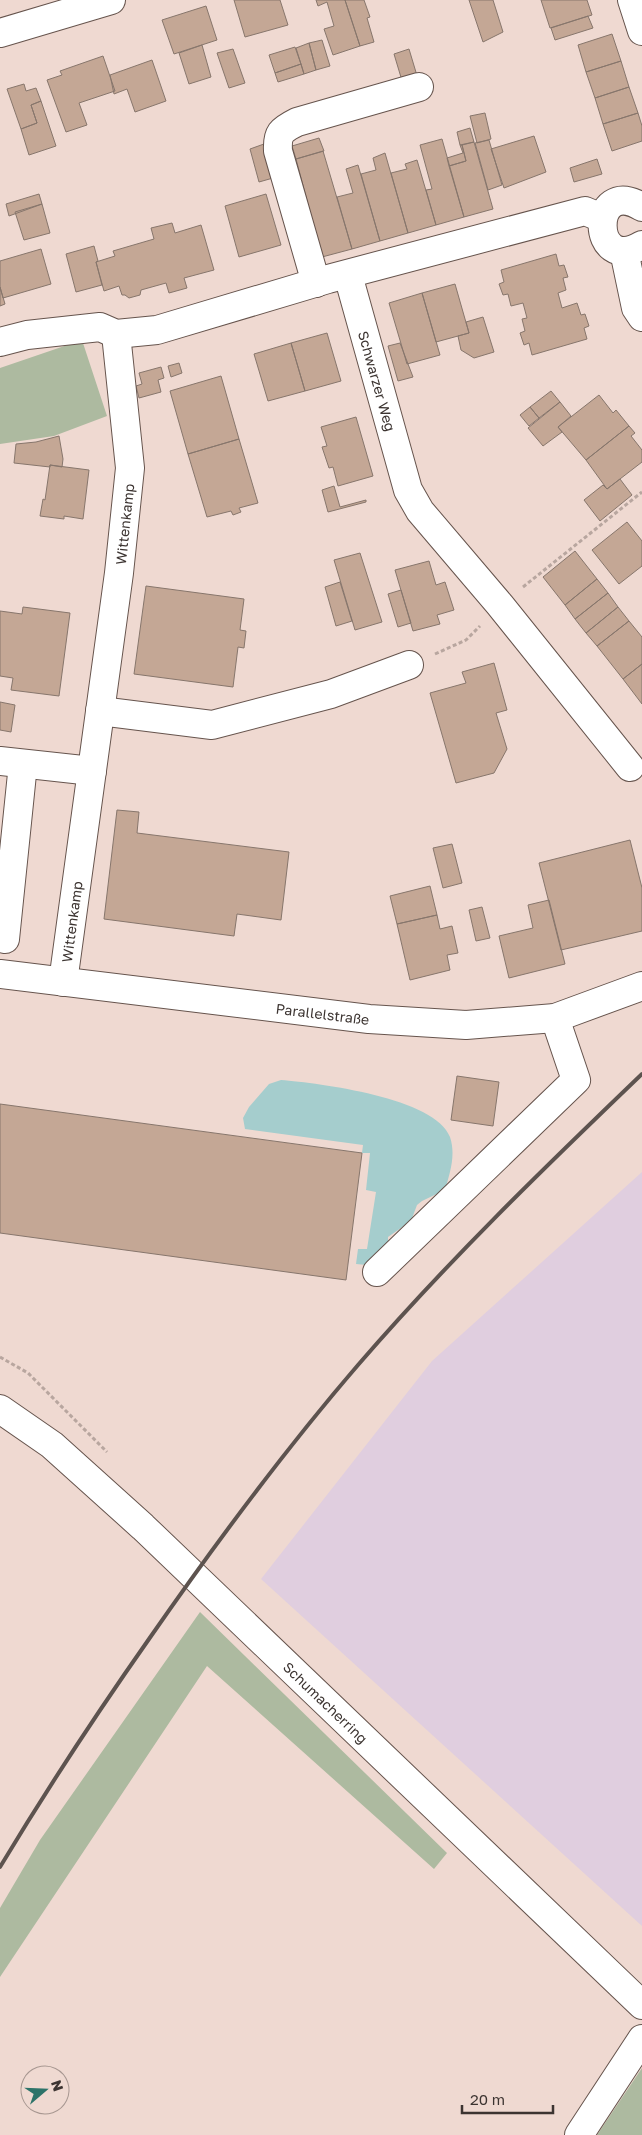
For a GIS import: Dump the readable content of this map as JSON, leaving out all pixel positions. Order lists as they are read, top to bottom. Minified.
{"streets":{"street":["Schwarzer Weg","Wittenkamp","Parallelstraße","Schumacherring"]},"crossings":[["Wittenkamp","Parallelstraße"]],"scale_bar":"20 m","north":"right"}
